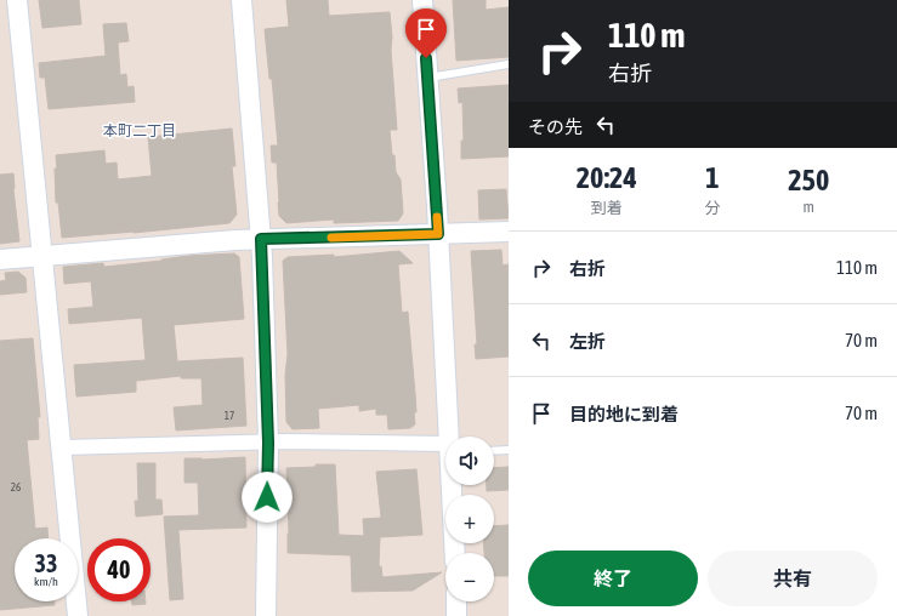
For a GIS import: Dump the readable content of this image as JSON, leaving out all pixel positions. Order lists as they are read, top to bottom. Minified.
{"districts":["本町二丁目"],"house_numbers":["17","26"],"page":{"turn":["110 m","右折"],"then":"その先","eta":["20:24","到着","1","分","250","m"],"list":[{"name":"右折","value":"110 m"},{"name":"左折","value":"70 m"},{"name":"目的地に到着","value":"70 m"}],"map_buttons":["+","−"],"speed":"33 km/h","limit":"40","buttons":["終了","共有"]}}
